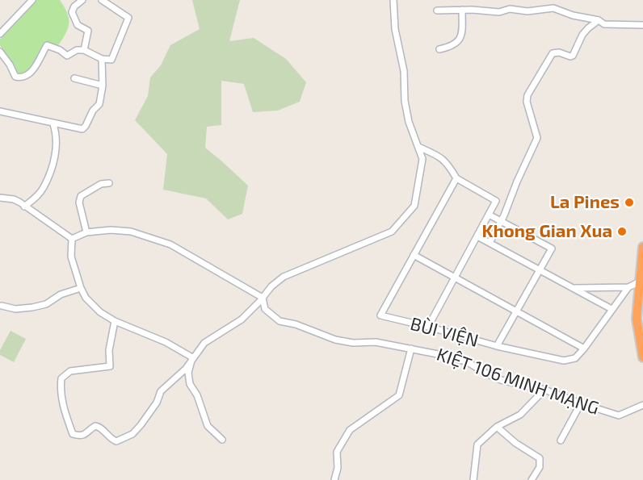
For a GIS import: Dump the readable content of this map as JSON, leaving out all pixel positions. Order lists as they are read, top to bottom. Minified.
{"streets":{"street":["BÙI VIỆN","KIỆT 106 MINH MẠNG"]},"places":["La Pines","Khong Gian Xua"]}
